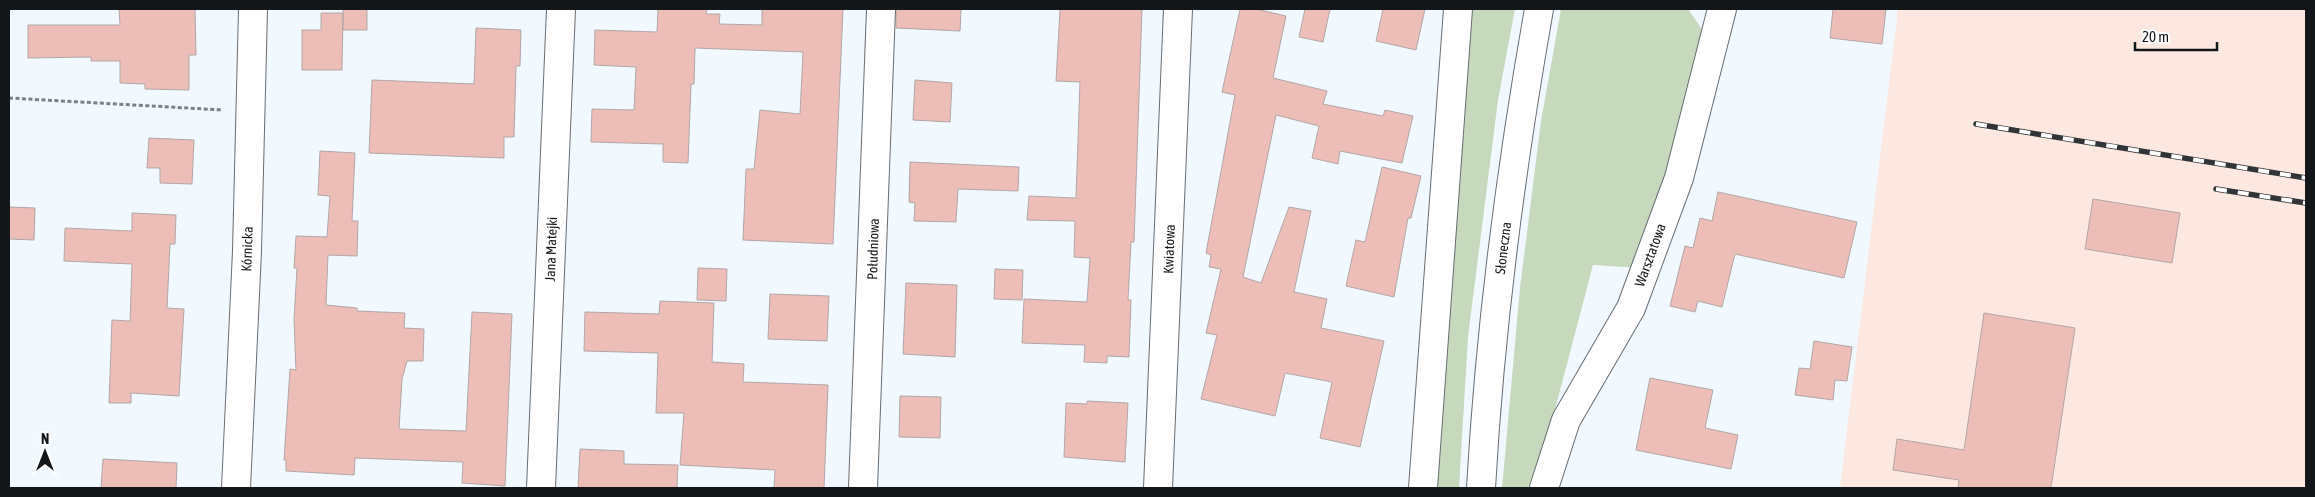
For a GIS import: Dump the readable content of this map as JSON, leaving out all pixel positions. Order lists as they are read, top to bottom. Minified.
{"streets":{"street":["Słoneczna","Kórnicka","Jana Matejki","Południowa","Kwiatowa","Warsztatowa"]},"scale_bar":"20 m","north":"top"}
